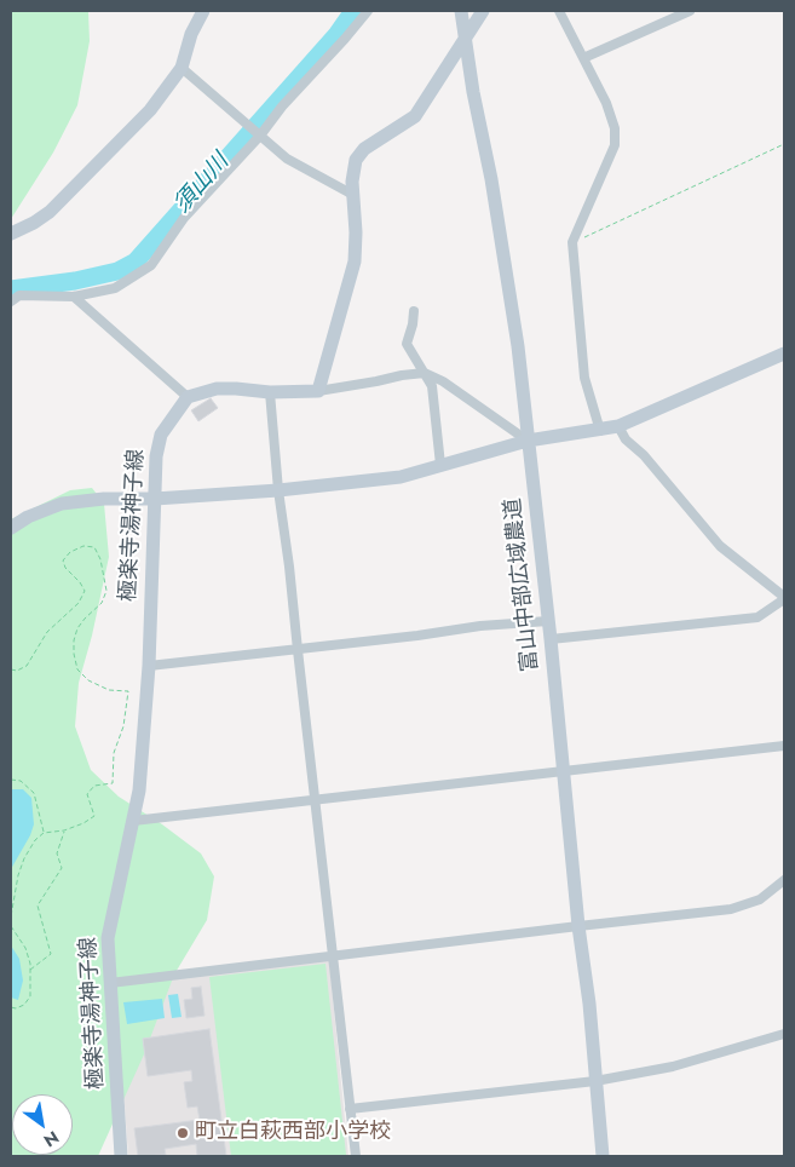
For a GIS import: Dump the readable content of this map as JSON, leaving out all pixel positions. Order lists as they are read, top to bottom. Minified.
{"streets":{"street":["極楽寺湯神子線","富山中部広域農道"]},"water":["須山川"],"places":["町立白萩西部小学校"],"north":"bottom right"}
